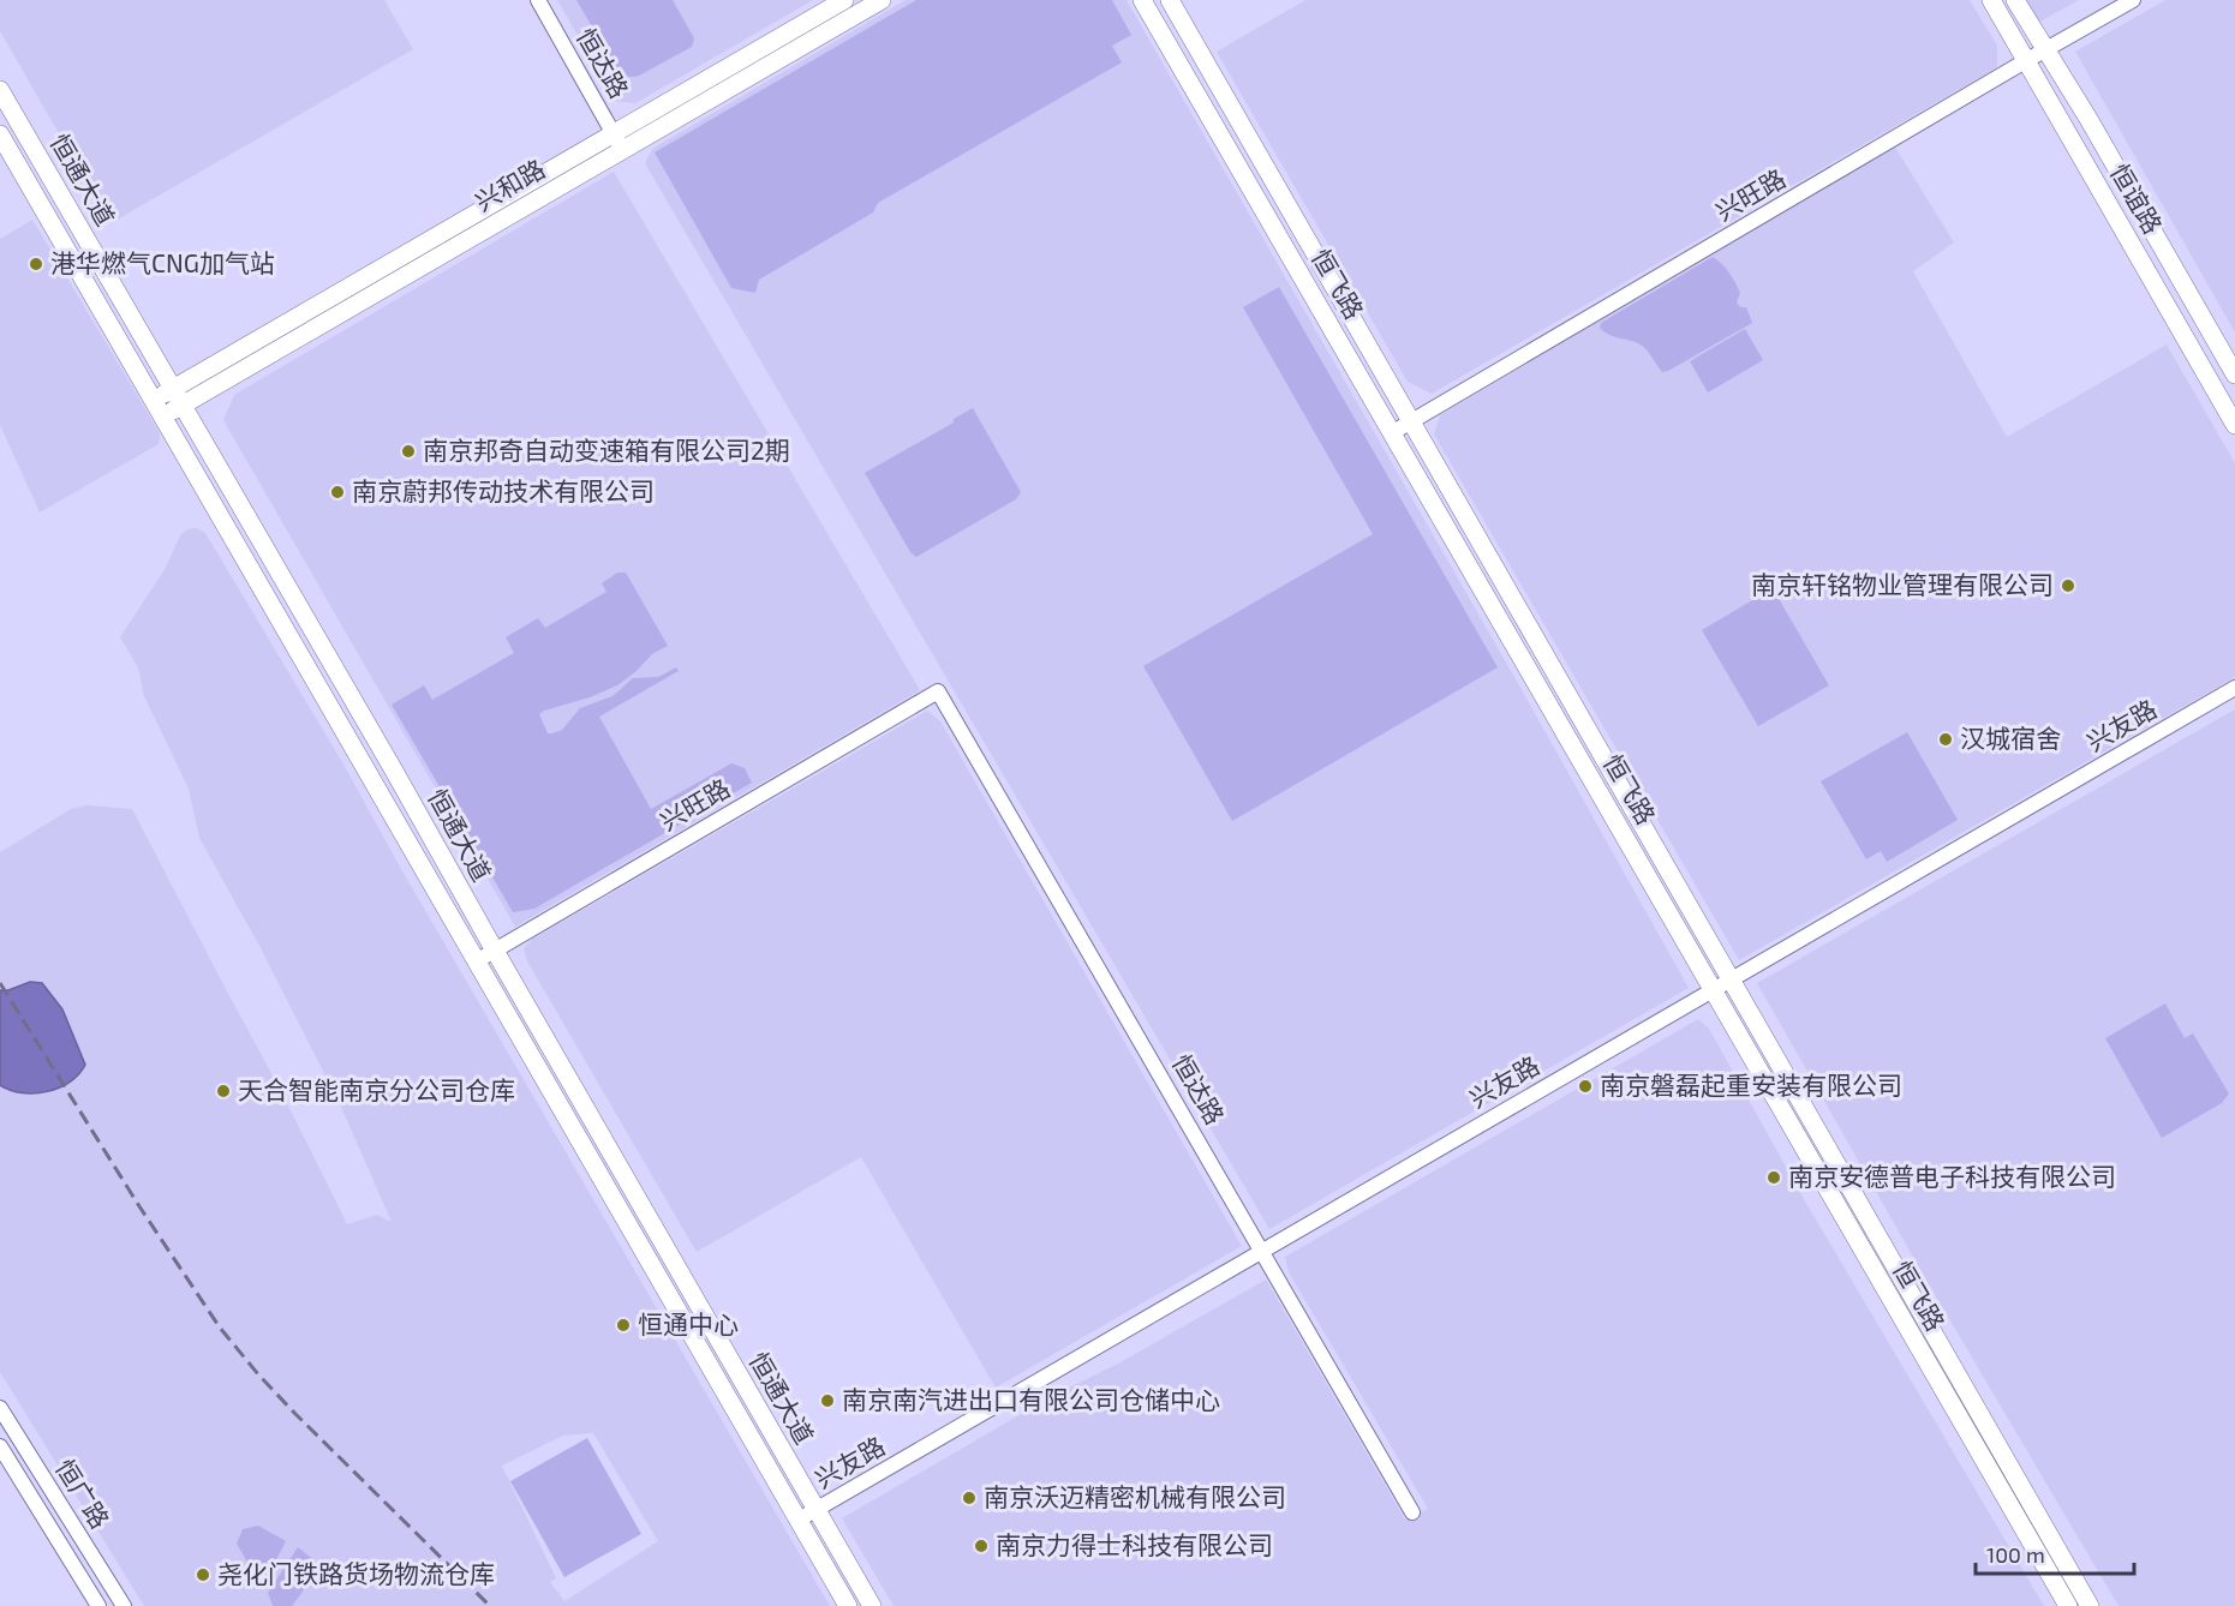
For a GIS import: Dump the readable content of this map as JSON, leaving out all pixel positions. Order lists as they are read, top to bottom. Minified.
{"streets":{"main road":["恒通大道","兴和路","恒谊路","恒飞路"],"street":["恒达路","兴旺路","兴友路","恒广路"]},"crossings":[["恒达路","兴和路"],["恒达路","兴旺路"],["恒达路","兴友路"],["恒通大道","兴和路"],["恒通大道","兴旺路"],["恒通大道","兴友路"],["兴旺路","恒谊路"],["兴旺路","恒飞路"],["恒飞路","兴友路"]],"places":["港华燃气CNG加气站","南京邦奇自动变速箱有限公司2期","南京蔚邦传动技术有限公司","南京轩铭物业管理有限公司","汉城宿舍","南京磐磊起重安装有限公司","天合智能南京分公司仓库","南京安德普电子科技有限公司","恒通中心","南京南汽进出口有限公司仓储中心","南京沃迈精密机械有限公司","南京力得士科技有限公司","尧化门铁路货场物流仓库"],"scale_bar":"100 m"}
